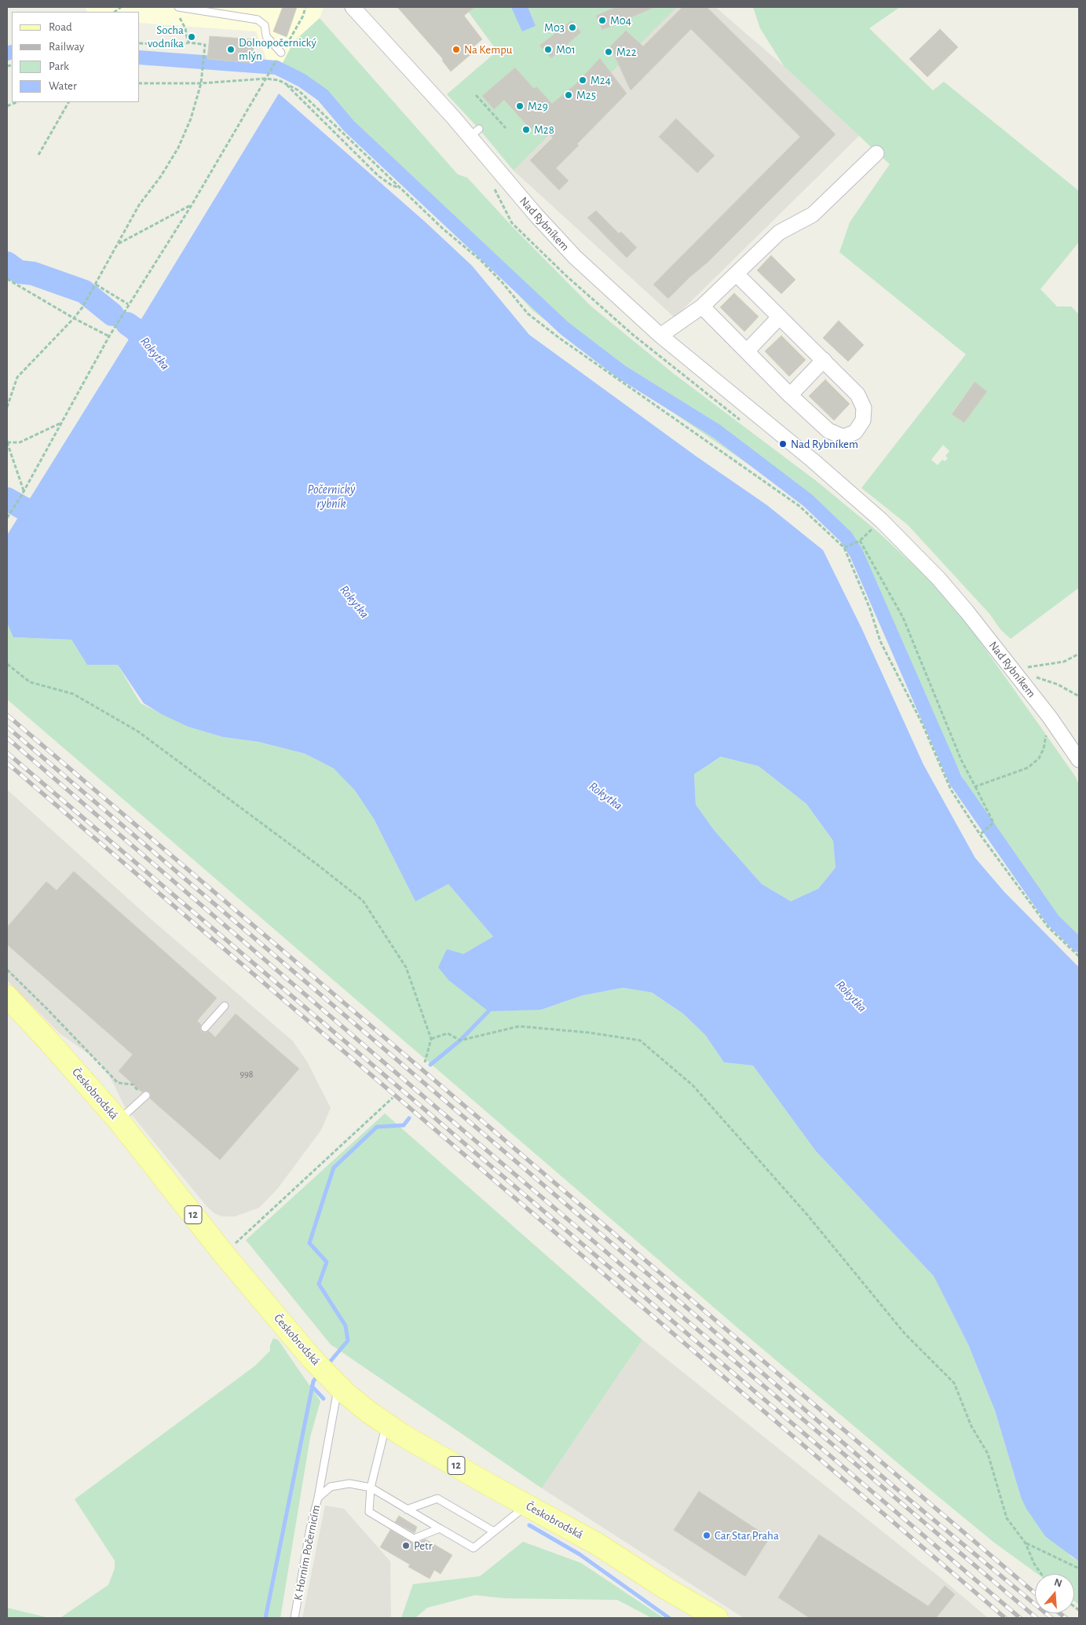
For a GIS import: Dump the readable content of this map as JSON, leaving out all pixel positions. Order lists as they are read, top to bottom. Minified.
{"streets":{"main road":["Českobrodská","12"],"street":["Nad Rybníkem"],"lane":["K Horním Počernicím"]},"water":["Rokytka","Počernický rybník"],"places":["M04","M03","Socha vodníka","Dolnopočernický mlýn","Na Kempu","M01","M22","M24","M25","M29","M28","Nad Rybníkem","Car Star Praha","Petr"],"house_numbers":["998"],"legend":["Road","Railway","Park","Water"],"north":"top"}
